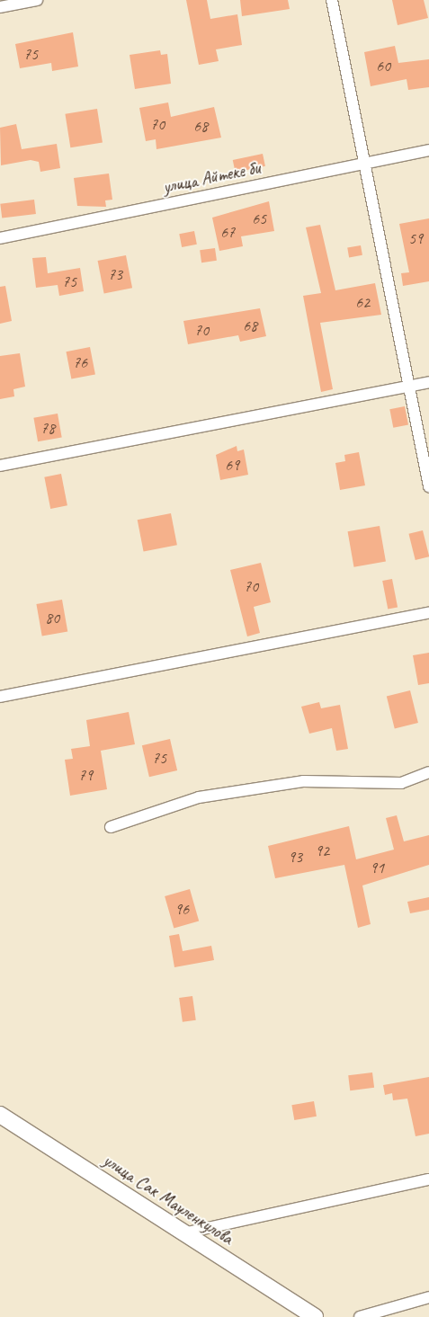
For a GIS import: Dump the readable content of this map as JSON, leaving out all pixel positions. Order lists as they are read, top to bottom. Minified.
{"streets":{"main road":["улица Сак Мауленкулова"],"street":["улица Айтеке би"]},"house_numbers":["75","60","70","68","65","67","59","73","75","62","68","70","76","78","69","70","80","75","79","92","93","91","96"]}
